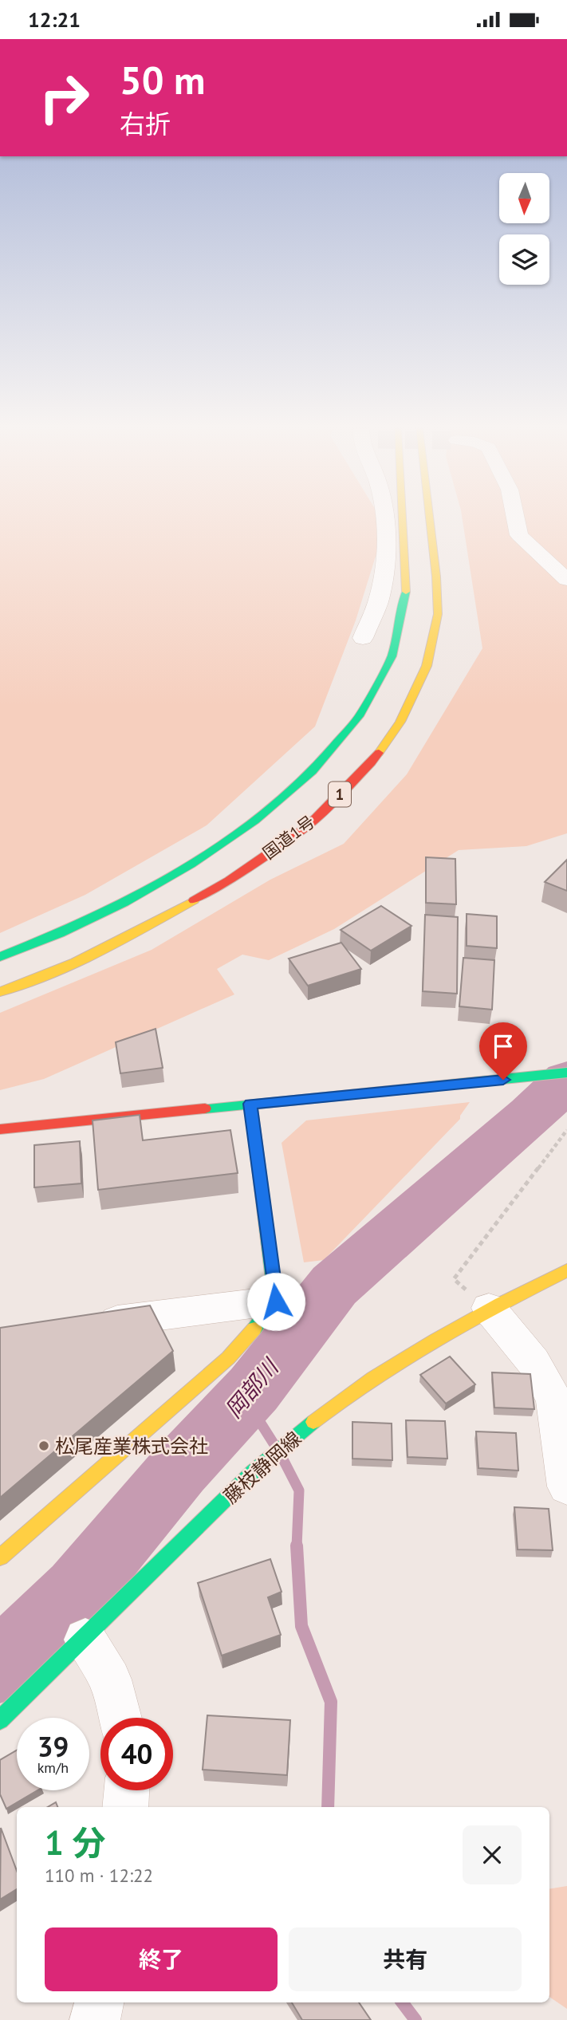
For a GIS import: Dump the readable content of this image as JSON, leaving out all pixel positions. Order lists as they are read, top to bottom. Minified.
{"streets":{"main road":["1","国道1号","藤枝静岡線"]},"water":["岡部川"],"places":["松尾産業株式会社"],"north":"bottom","page":{"status":"12:21","turn":["50 m","右折"],"speed":"39 km/h","limit":"40","heading":["1 分","110 m · 12:22"],"buttons":["終了","共有"]}}
